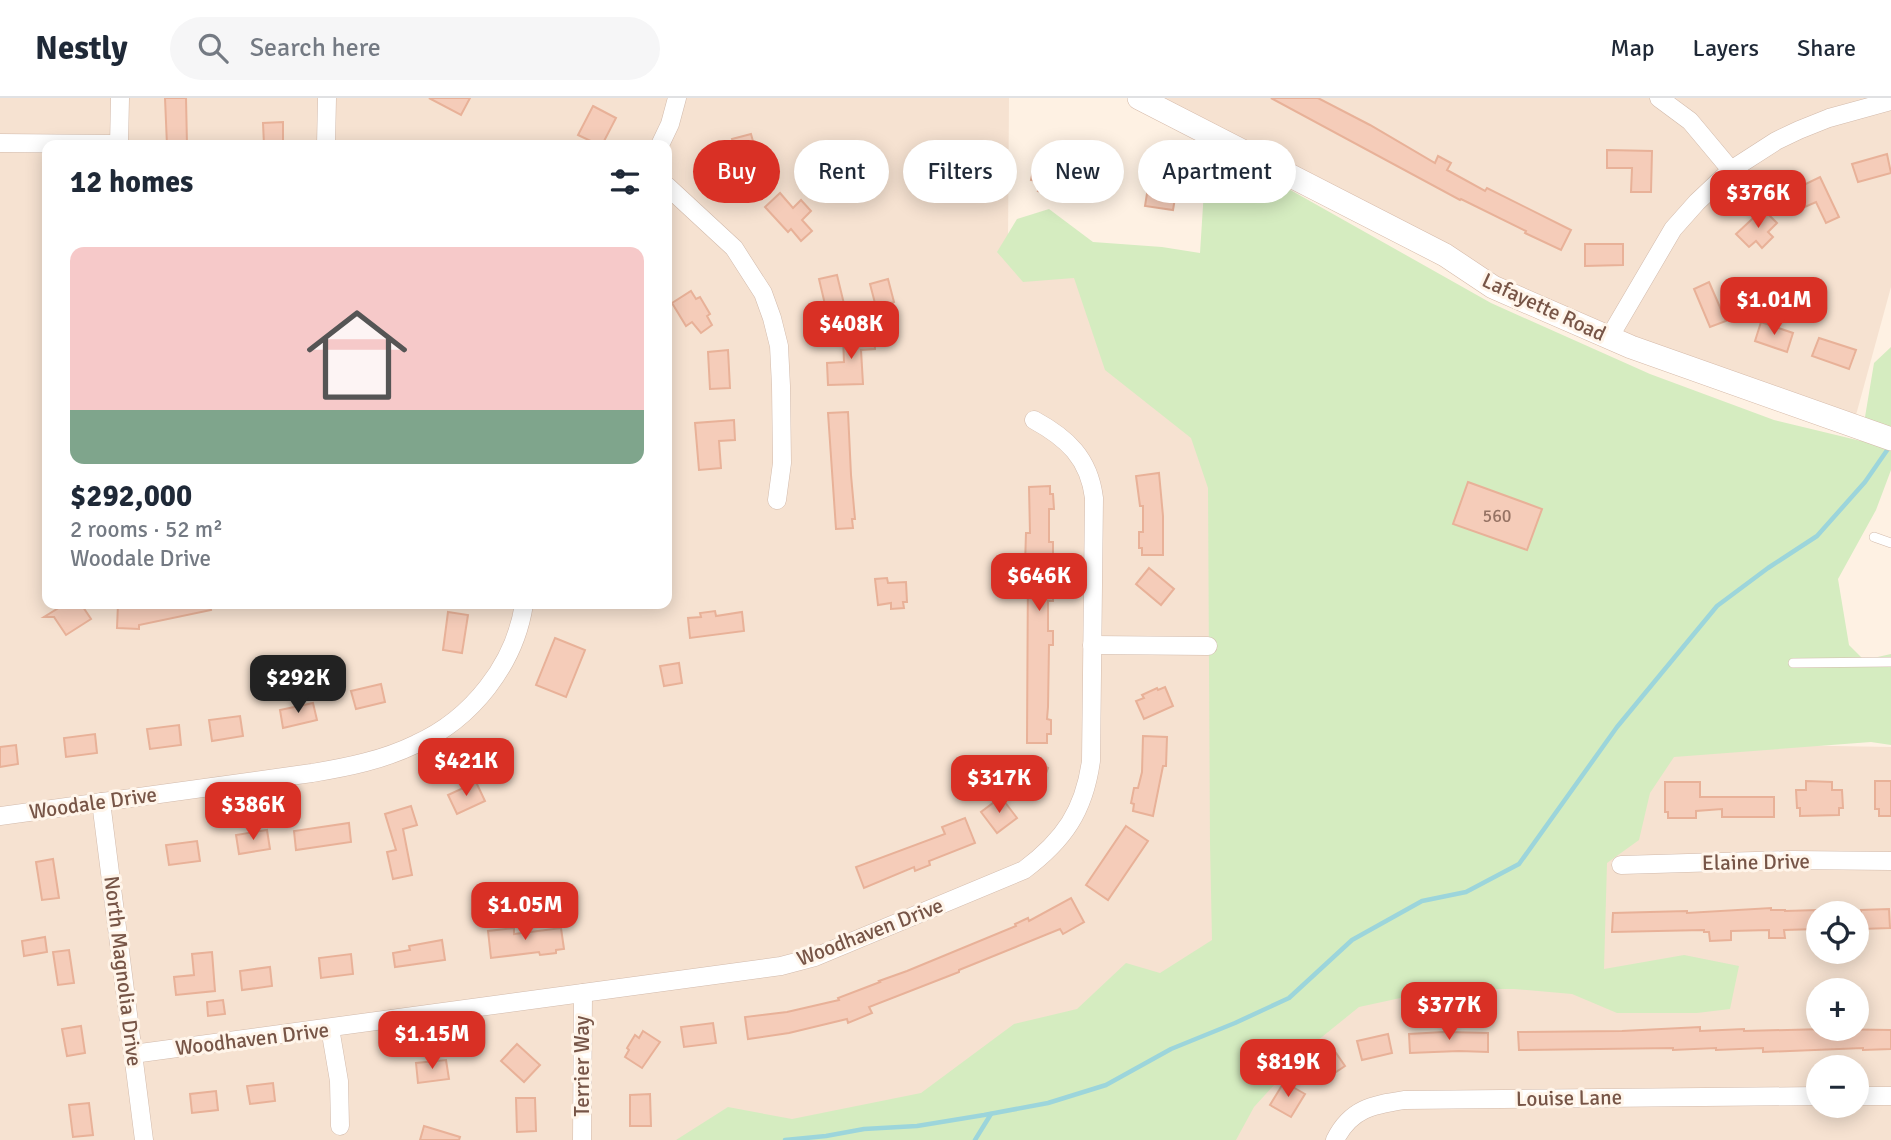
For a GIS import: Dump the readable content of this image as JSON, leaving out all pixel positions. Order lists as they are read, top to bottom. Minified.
{"streets":{"main road":["Lafayette Road"],"street":["Woodale Drive","Elaine Drive","Woodhaven Drive","North Magnolia Drive","Terrier Way","Louise Lane"]},"crossings":[["Woodale Drive","North Magnolia Drive"],["Woodhaven Drive","North Magnolia Drive"],["Woodhaven Drive","Terrier Way"]],"house_numbers":["560"],"page":{"header":"Nestly","search":"Search here","nav":["Map","Layers","Share"],"chip":["Buy","Rent","Filters","New","Apartment"],"heading":"12 homes","price":["$376K","$1.01M","$408K","$646K","$292K","$421K","$317K","$386K","$1.05M","$377K","$1.15M","$819K"],"list":[{"name":"$292,000","note":"2 rooms · 52 m² · Woodale Drive"}],"map_buttons":["+","−"]}}
